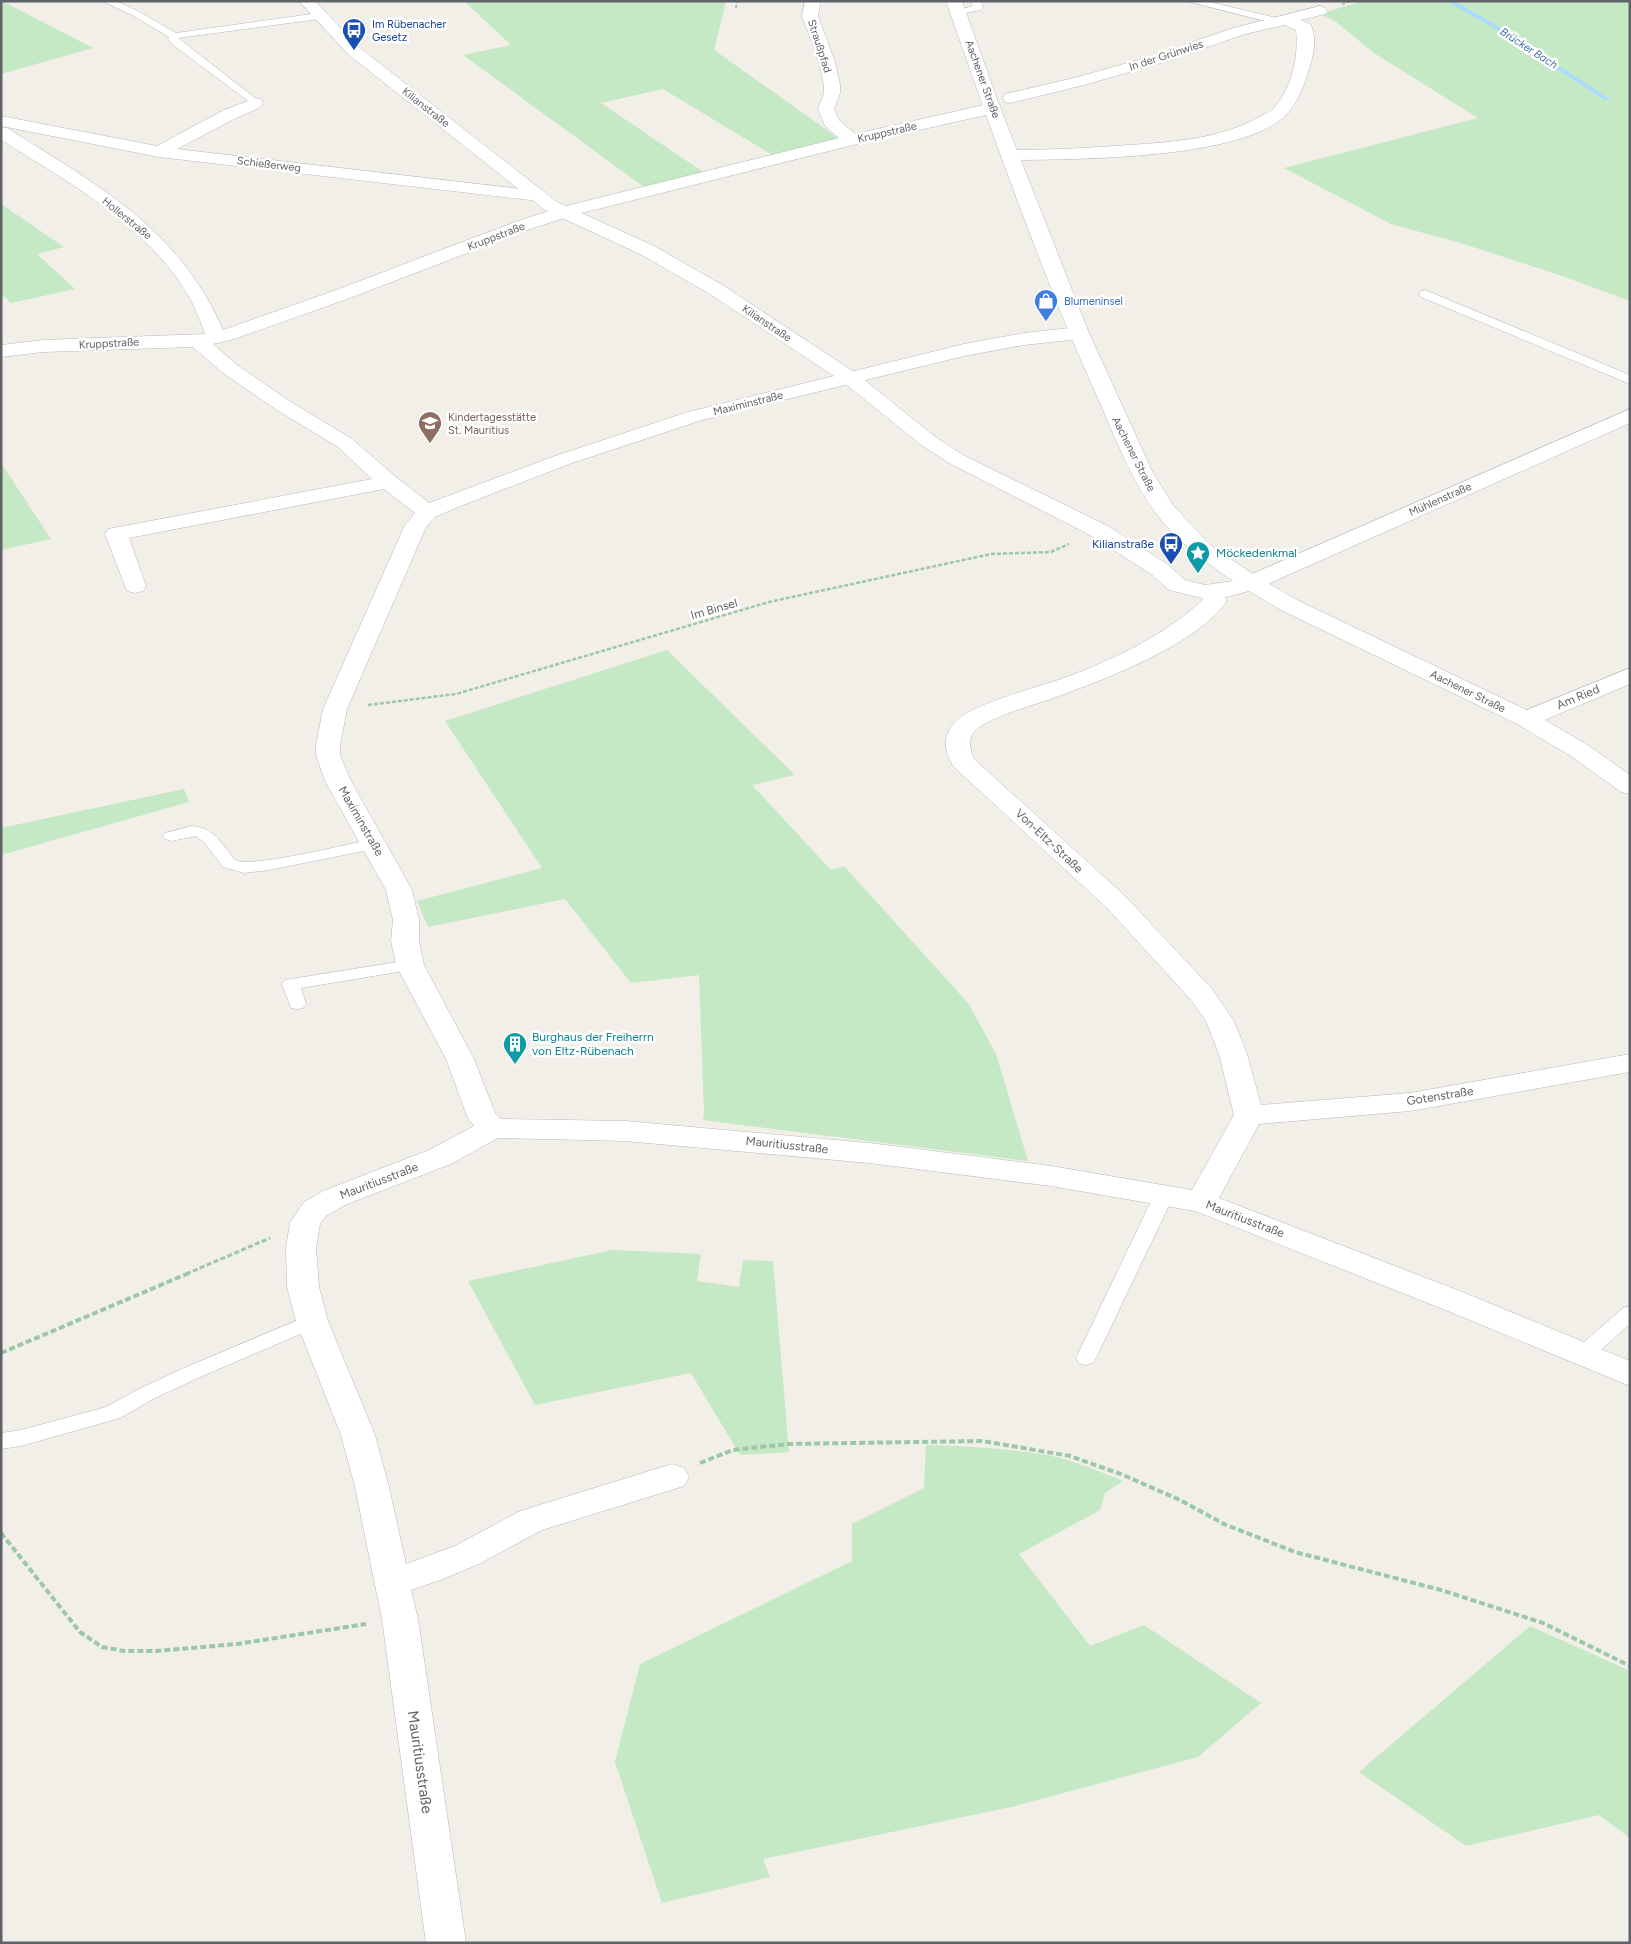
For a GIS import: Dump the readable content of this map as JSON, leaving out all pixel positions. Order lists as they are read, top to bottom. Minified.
{"streets":{"street":["Straußpfad","In der Grünwies","Aachener Straße","Kilianstraße","Kruppstraße","Schießerweg","Hollerstraße","Maximinstraße","Mühlenstraße","Am Ried","Von-Eltz-Straße","Gotenstraße","Mauritiusstraße"],"path":["Im Binsel"]},"crossings":[["Straußpfad","Kruppstraße"],["Aachener Straße","Kilianstraße"],["Aachener Straße","Kruppstraße"],["Aachener Straße","Maximinstraße"],["Aachener Straße","Mühlenstraße"],["Aachener Straße","Am Ried"],["Kilianstraße","Kruppstraße"],["Kilianstraße","Schießerweg"],["Kilianstraße","Maximinstraße"],["Kilianstraße","Mühlenstraße"],["Kilianstraße","Im Binsel"],["Kilianstraße","Von-Eltz-Straße"],["Kruppstraße","Hollerstraße"],["Maximinstraße","Im Binsel"],["Maximinstraße","Mauritiusstraße"],["Von-Eltz-Straße","Gotenstraße"]],"water":["Brücker Bach"],"places":{"bus stop":["Im Rübenacher Gesetz","Kilianstraße"],"shop":["Blumeninsel"],"school or university":["Kindertagesstätte St. Mauritius"],"place":["Möckedenkmal"],"building":["Burghaus der Freiherrn von Eltz-Rübenach"]}}
